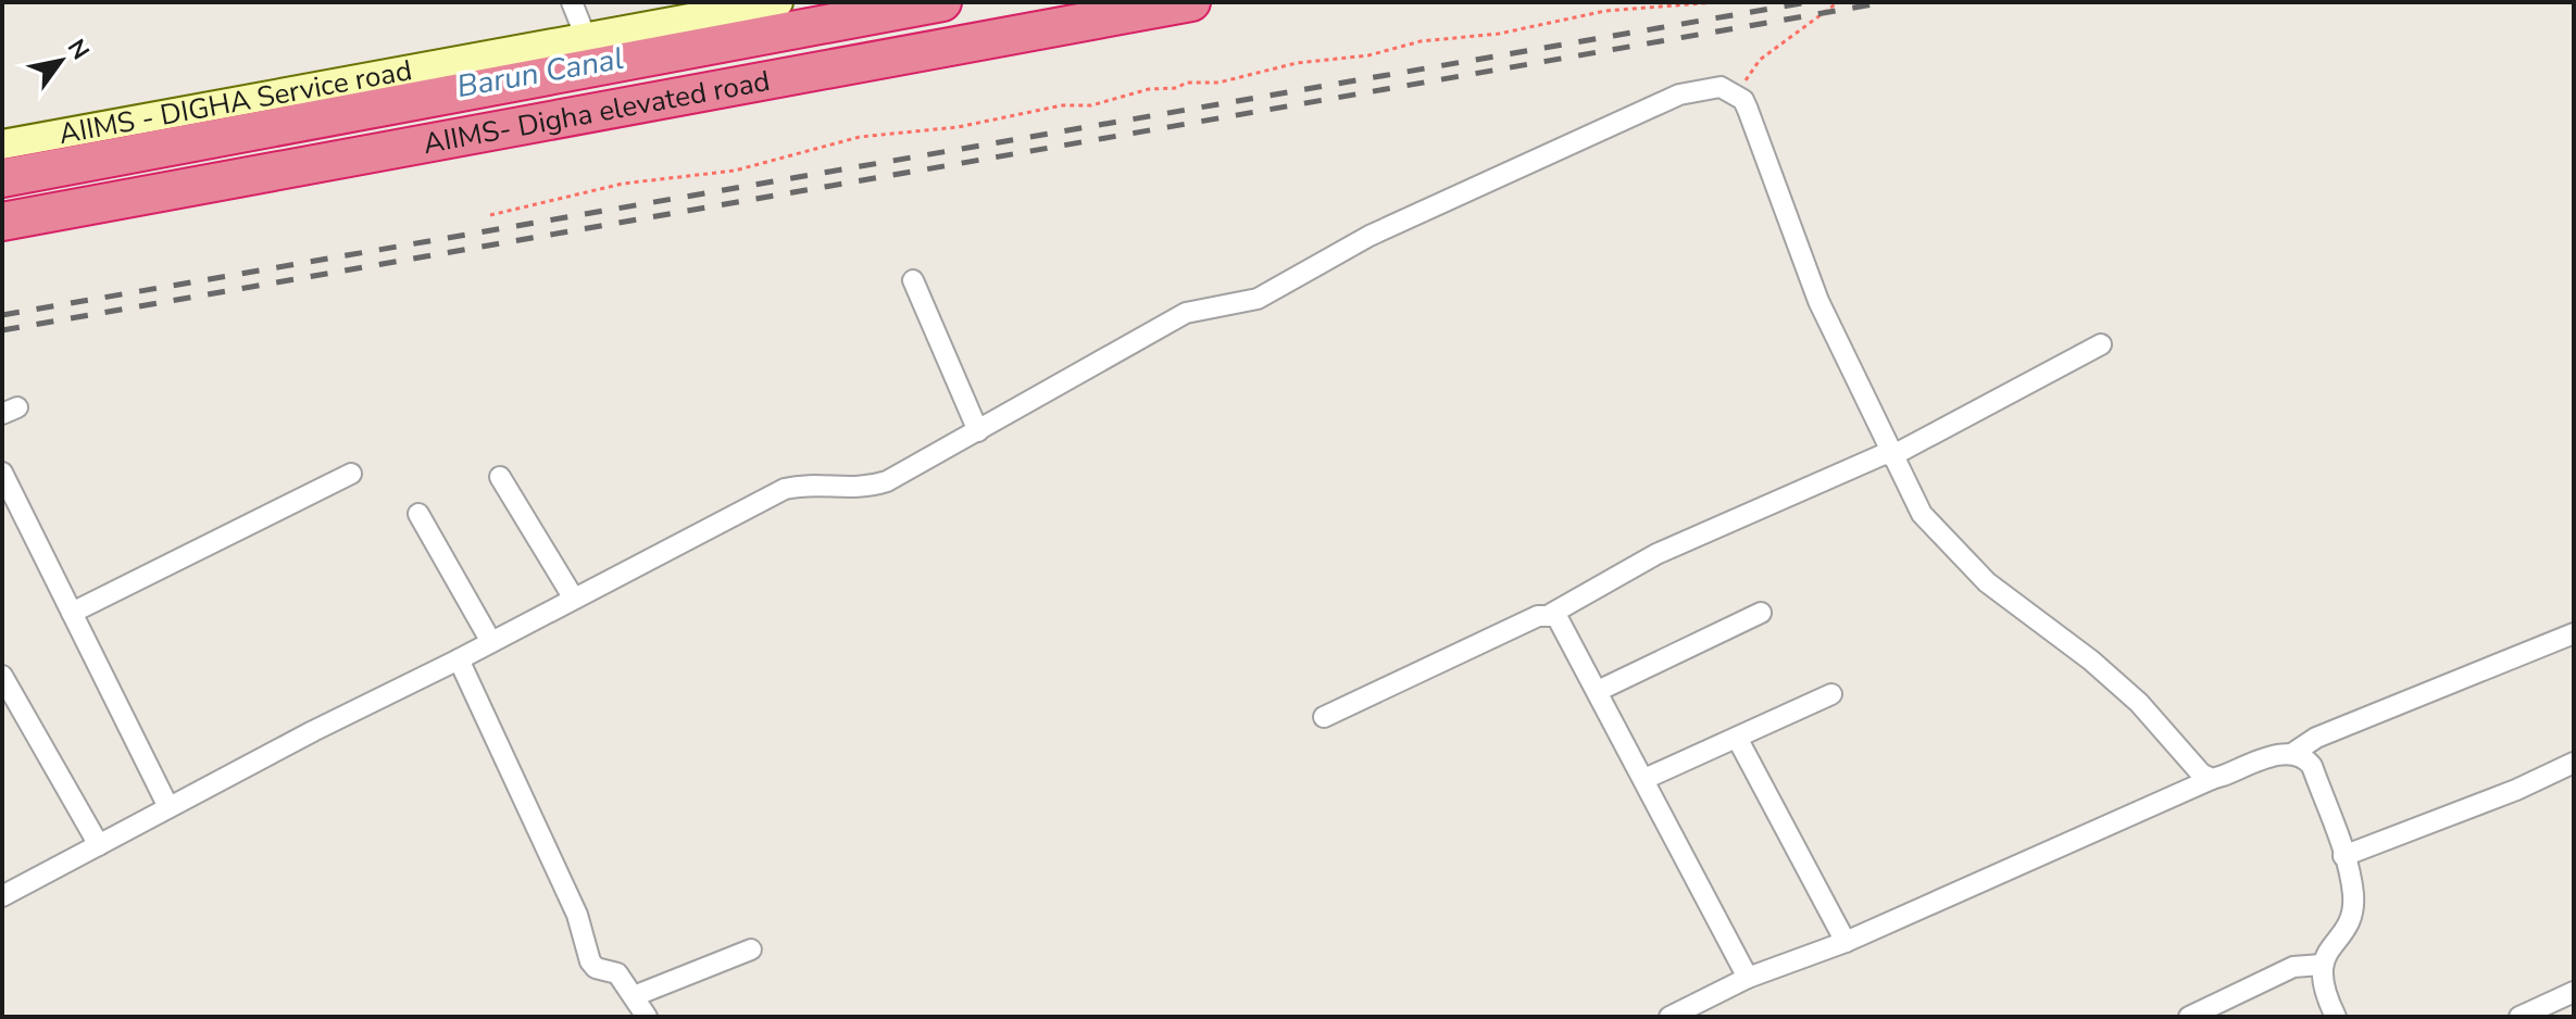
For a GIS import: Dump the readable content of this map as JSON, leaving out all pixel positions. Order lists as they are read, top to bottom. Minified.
{"streets":{"highway":["AIIMS- Digha elevated road"],"main road":["AIIMS - DIGHA Service road"]},"water":["Barun Canal"],"north":"top right"}
